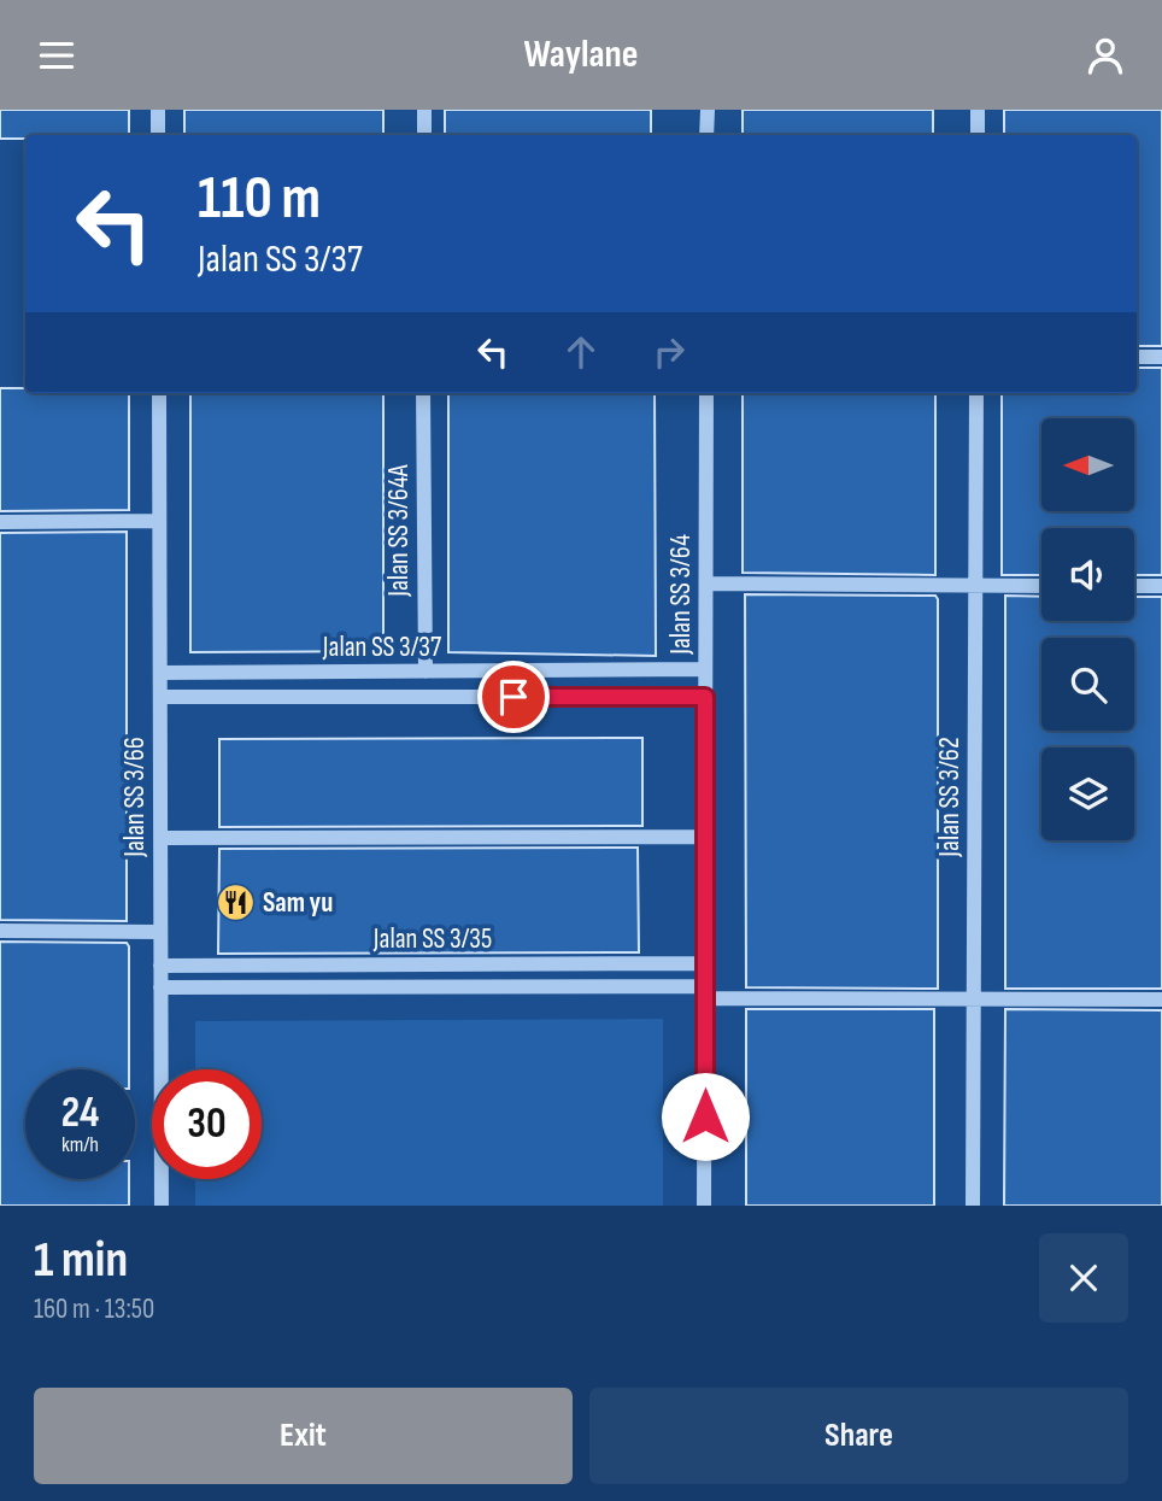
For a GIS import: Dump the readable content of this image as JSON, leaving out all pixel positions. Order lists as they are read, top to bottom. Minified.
{"streets":{"street":["Jalan SS 3/64A","Jalan SS 3/64","Jalan SS 3/37","Jalan SS 3/66","Jalan SS 3/62","Jalan SS 3/35"]},"crossings":[["Jalan SS 3/64A","Jalan SS 3/37"],["Jalan SS 3/64","Jalan SS 3/37"],["Jalan SS 3/64","Jalan SS 3/35"],["Jalan SS 3/37","Jalan SS 3/66"],["Jalan SS 3/66","Jalan SS 3/35"],["Jalan SS 3/62","Jalan SS 3/35"]],"places":{"restaurant":["Sam yu"]},"north":"left","page":{"header":"Waylane","turn":["110 m","Jalan SS 3/37"],"speed":"24 km/h","limit":"30","heading":["1 min","160 m · 13:50"],"buttons":["Exit","Share"]}}
